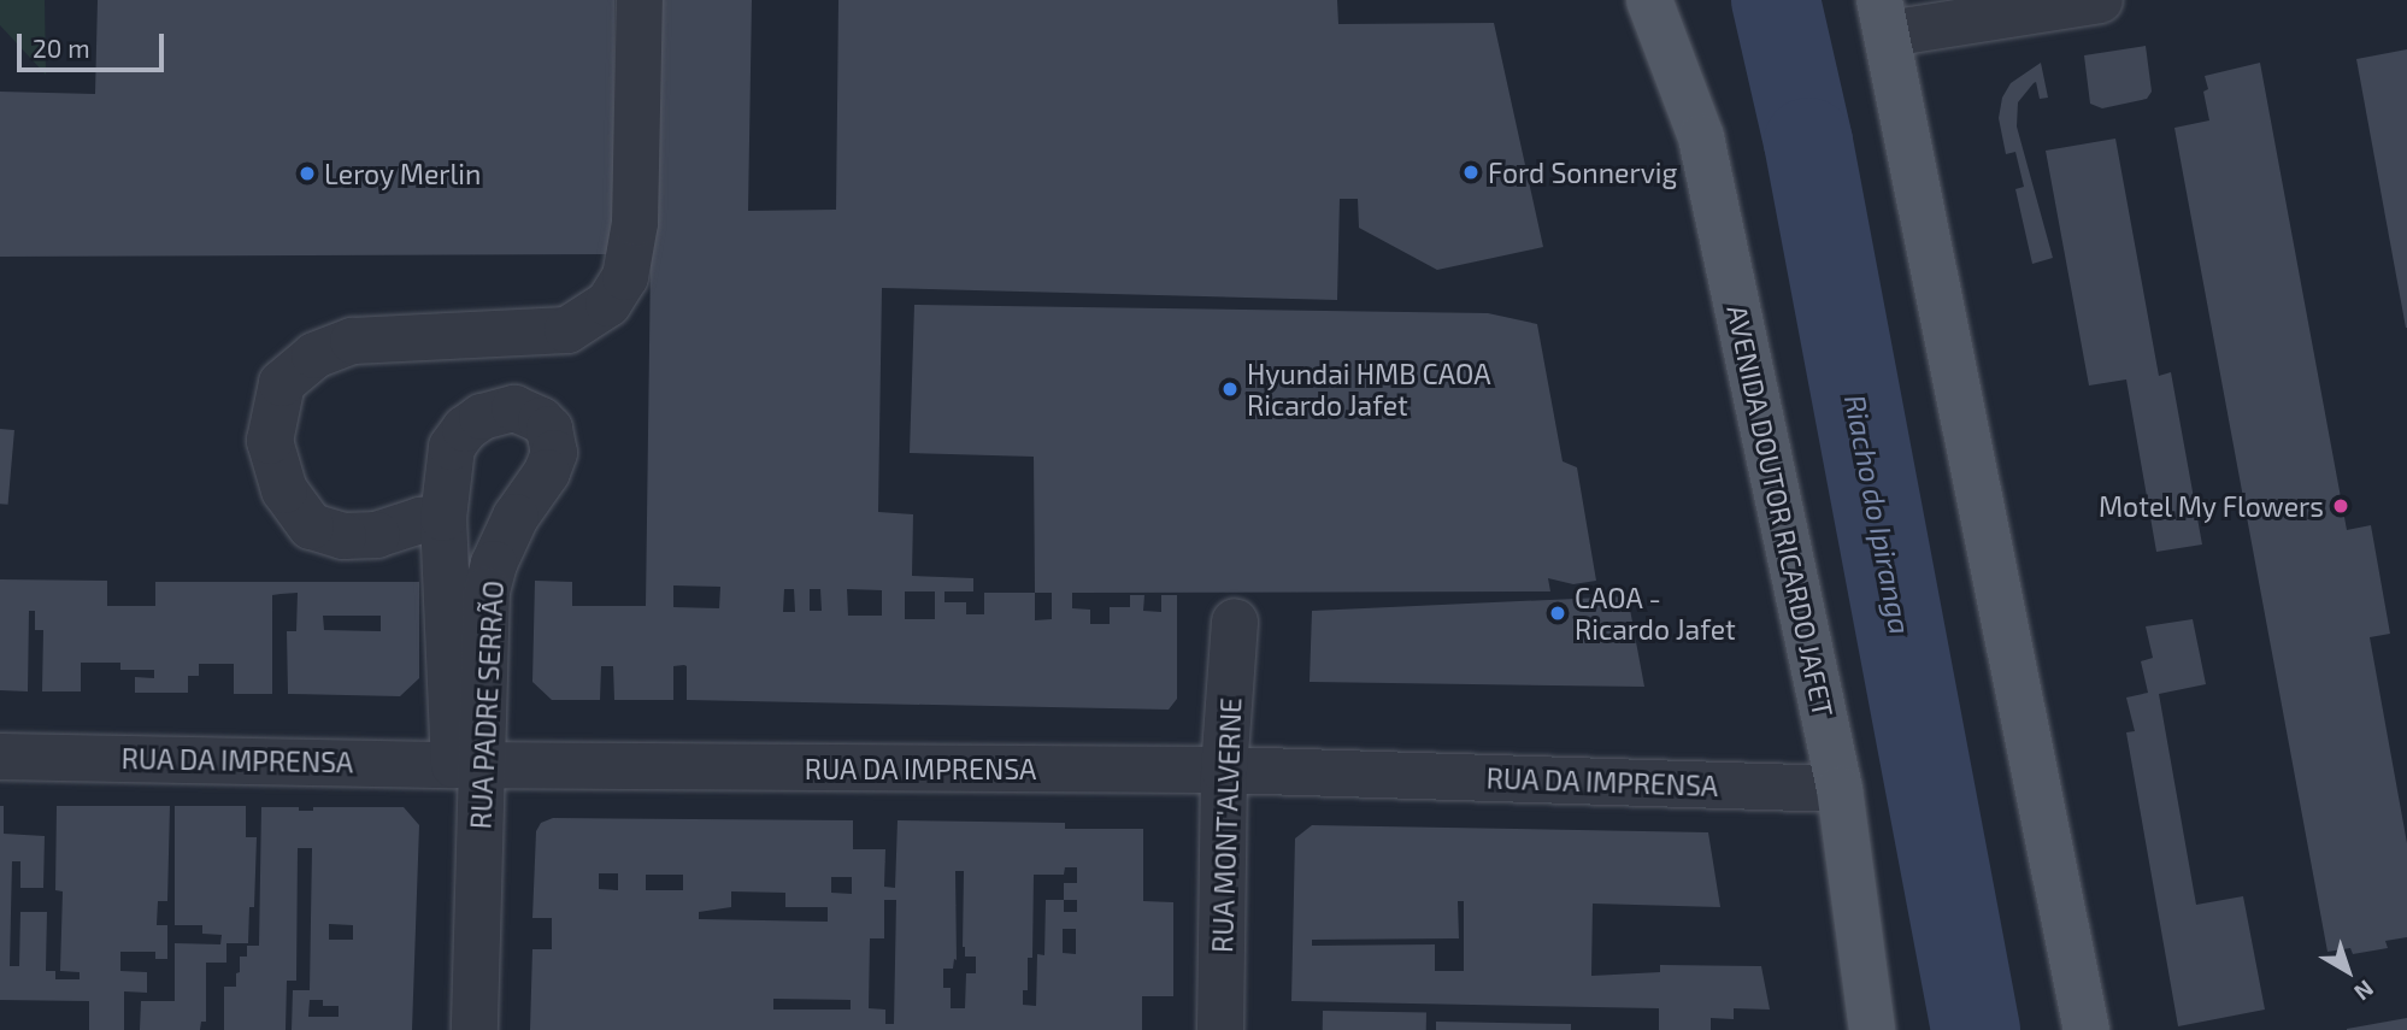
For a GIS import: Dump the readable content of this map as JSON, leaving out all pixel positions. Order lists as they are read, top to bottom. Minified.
{"streets":{"main road":["AVENIDA DOUTOR RICARDO JAFET"],"street":["RUA PADRE SERRÃO","RUA DA IMPRENSA","RUA MONT'ALVERNE"]},"crossings":[["AVENIDA DOUTOR RICARDO JAFET","RUA DA IMPRENSA"],["RUA PADRE SERRÃO","RUA DA IMPRENSA"],["RUA DA IMPRENSA","RUA MONT'ALVERNE"]],"water":["Riacho do Ipiranga"],"places":["Ford Sonnervig","Leroy Merlin","Hyundai HMB CAOA Ricardo Jafet","Motel My Flowers","CAOA - Ricardo Jafet"],"scale_bar":"20 m","north":"bottom right"}
